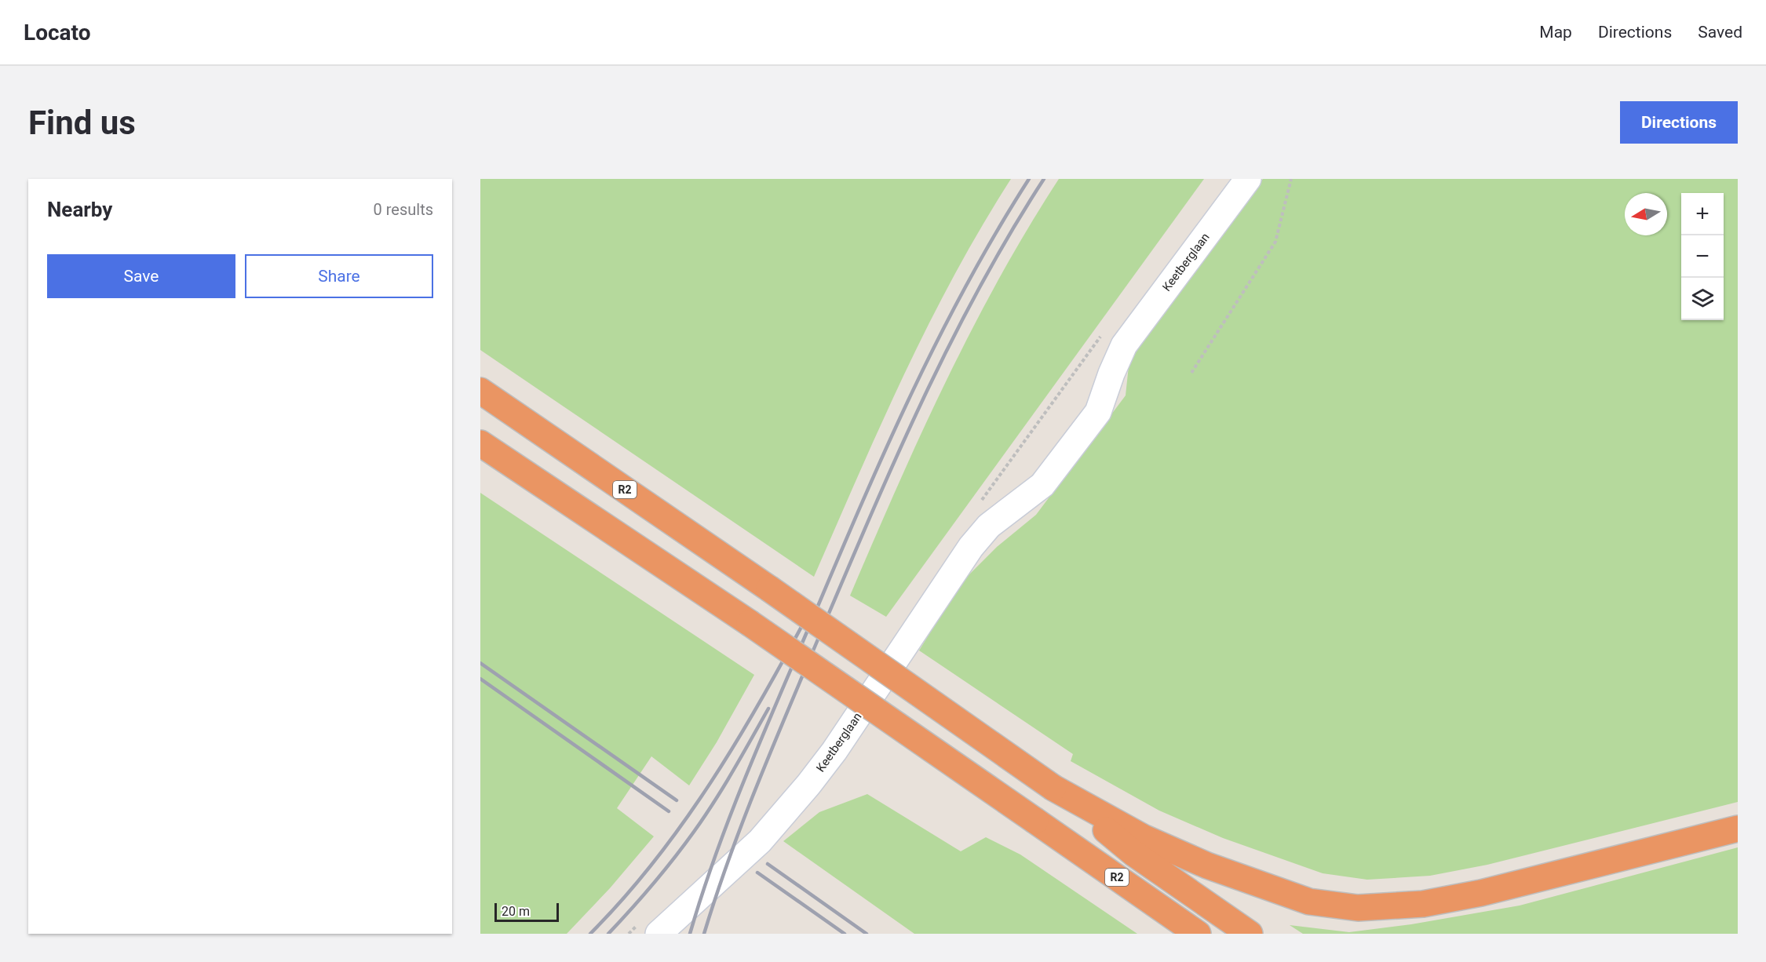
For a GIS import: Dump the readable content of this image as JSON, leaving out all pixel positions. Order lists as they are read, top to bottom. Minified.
{"streets":{"highway":["R2"],"main road":["Keetberglaan"]},"scale_bar":"20 m","north":"left","page":{"header":"Locato","nav":["Map","Directions","Saved"],"buttons":["Directions",["Save","Share"]],"title":"Find us","heading":["Nearby","0 results"],"map_buttons":["+","−"],"scale":"20 m"}}
